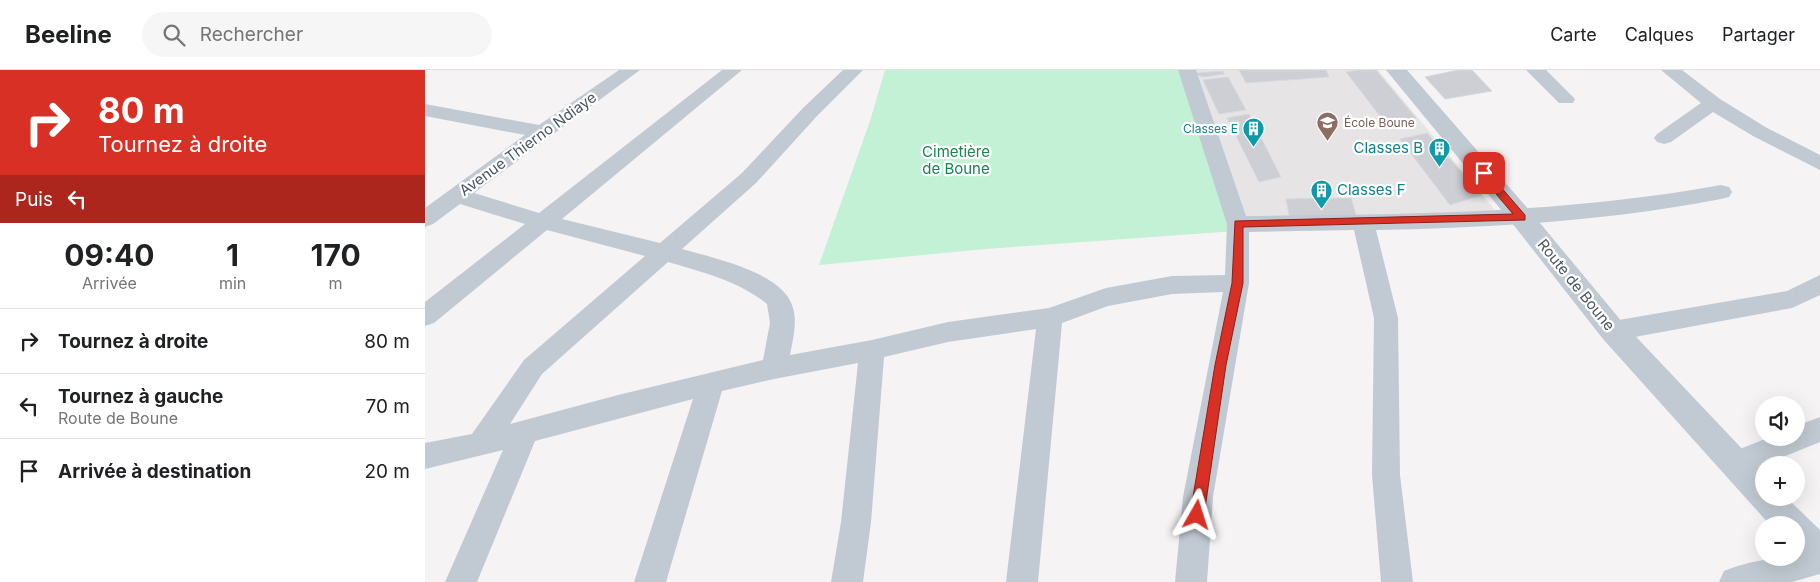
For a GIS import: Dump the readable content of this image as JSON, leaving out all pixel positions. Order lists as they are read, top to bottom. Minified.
{"streets":{"street":["Avenue Thierno Ndiaye","Route de Boune"]},"parks":["Cimetière de Boune"],"places":{"school or university":["École Boune"],"building":["Classes E","Classes B","Classes F"]},"page":{"header":"Beeline","search":"Rechercher","nav":["Carte","Calques","Partager"],"turn":["80 m","Tournez à droite"],"then":"Puis","eta":["09:40","Arrivée","1","min","170","m"],"list":[{"name":"Tournez à droite","value":"80 m"},{"name":"Tournez à gauche","note":"Route de Boune","value":"70 m"},{"name":"Arrivée à destination","value":"20 m"}],"map_buttons":["+","−"]}}
